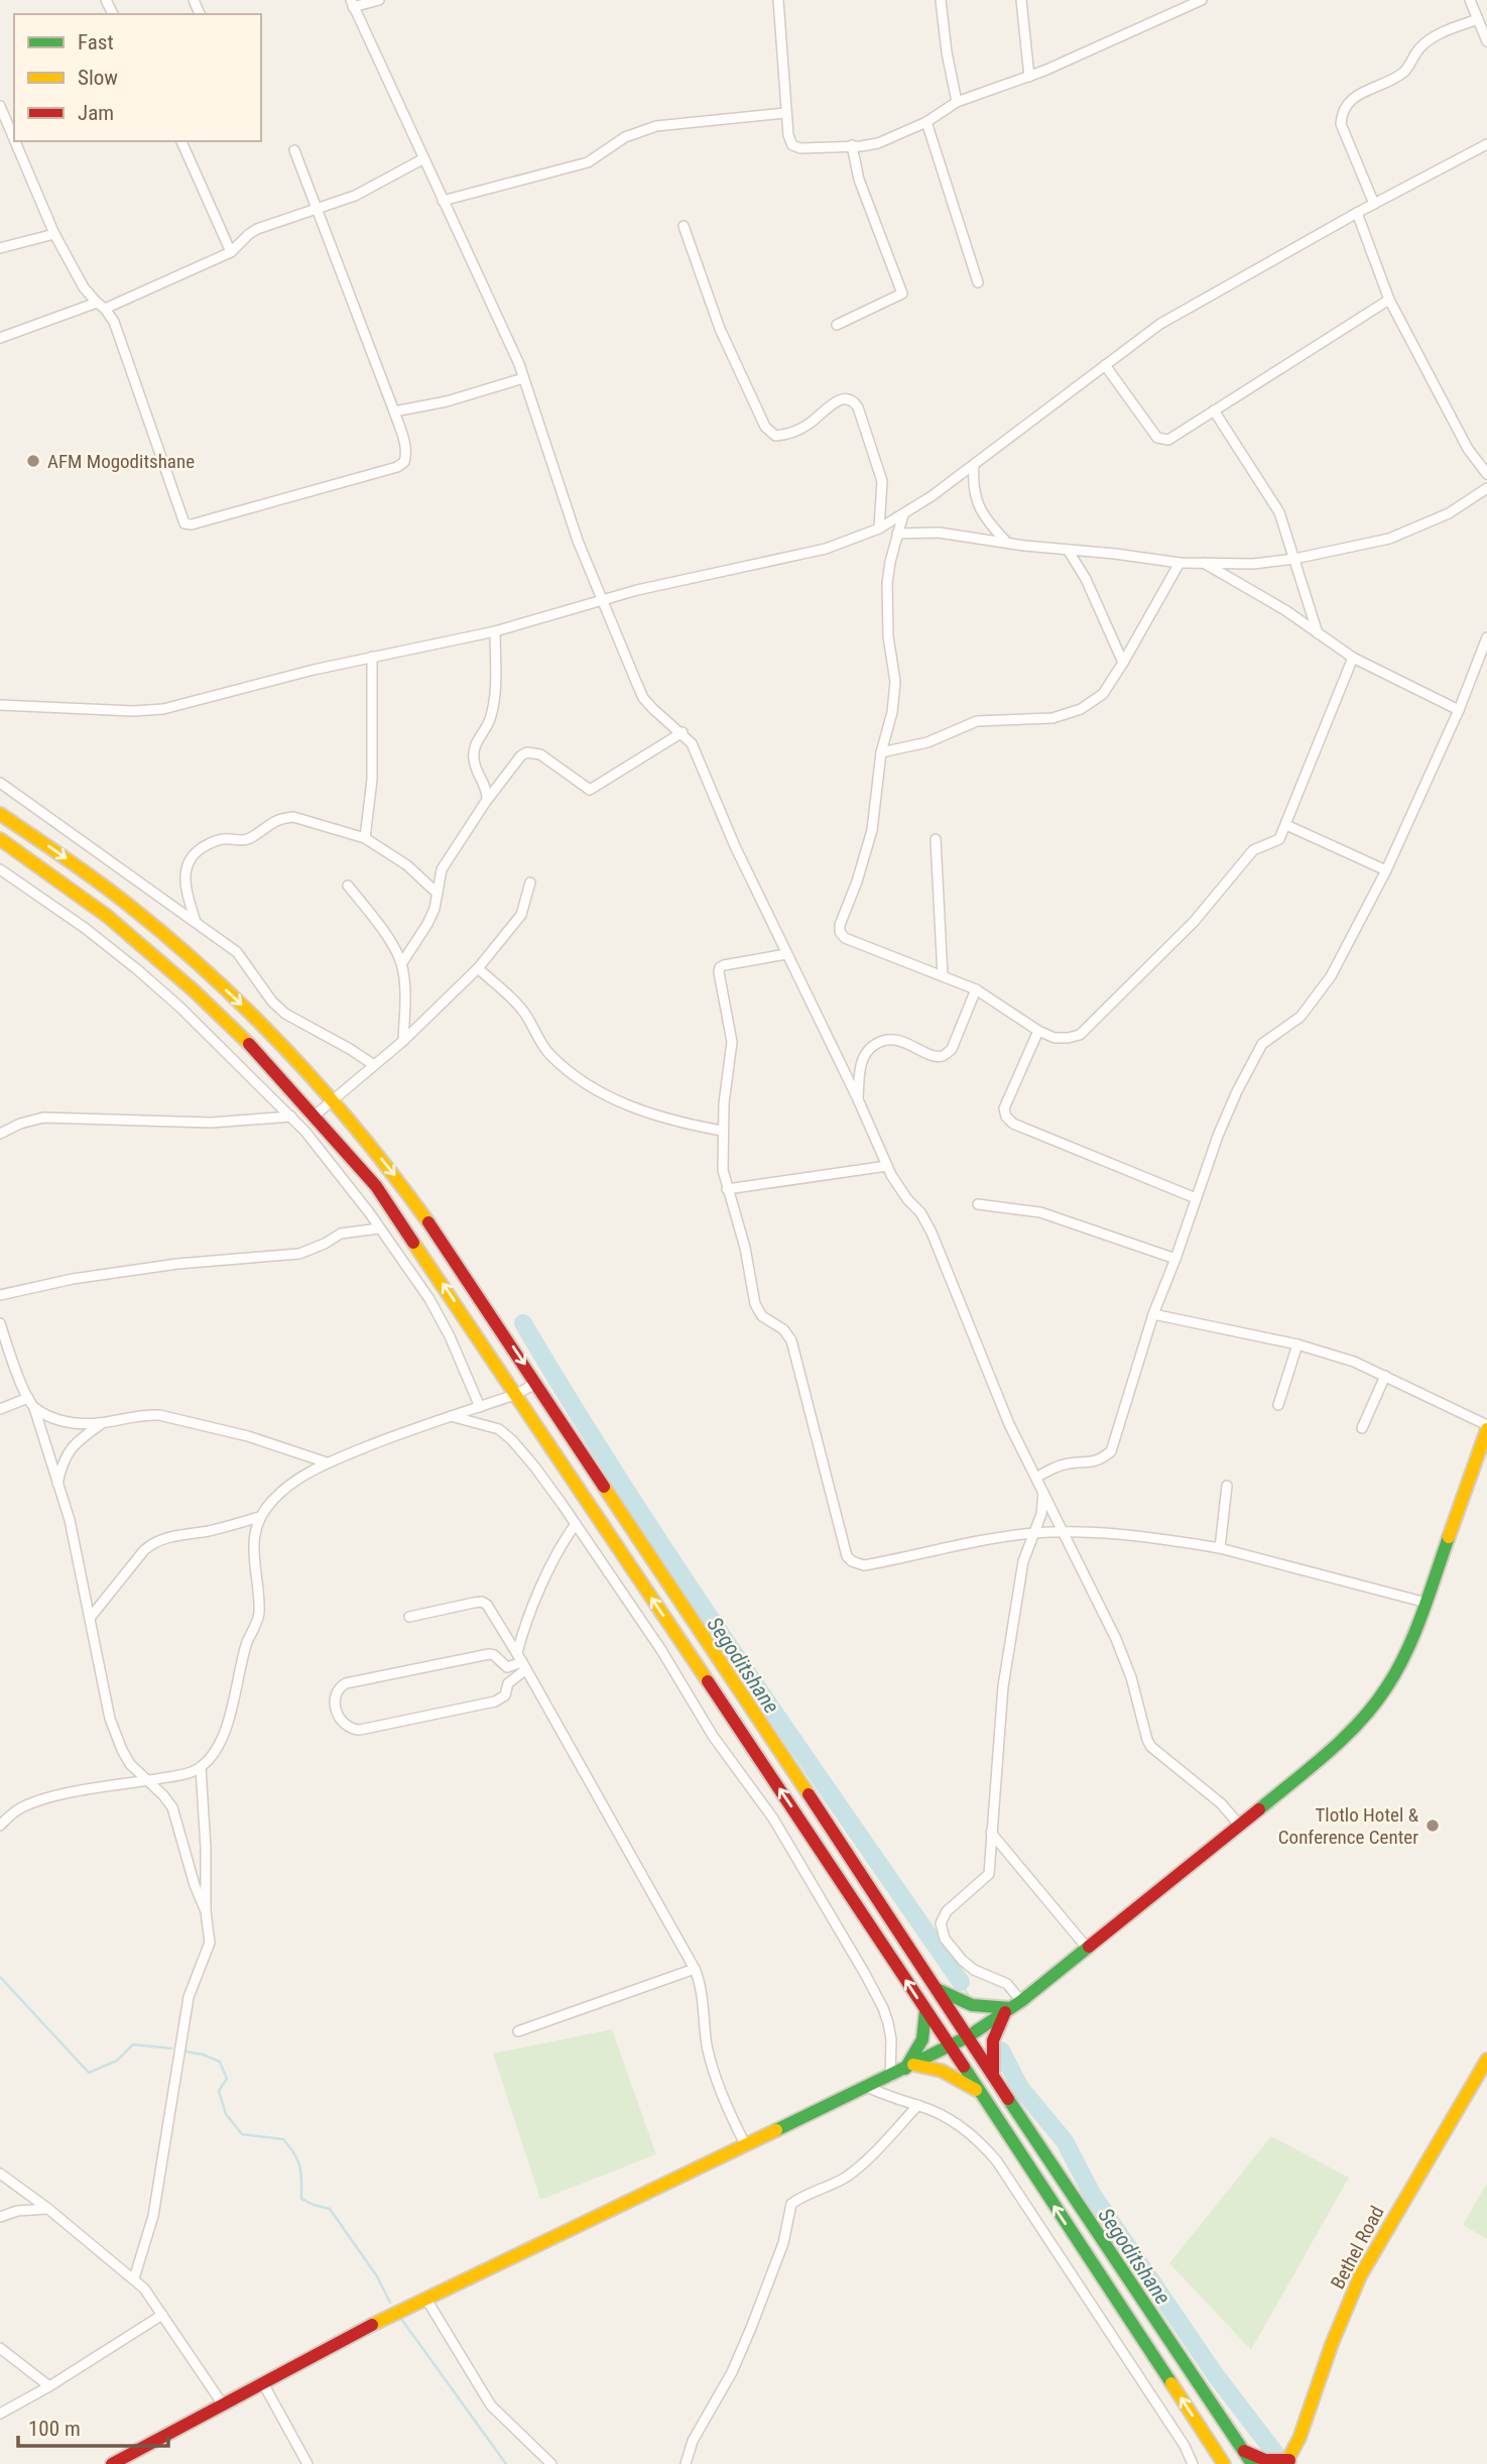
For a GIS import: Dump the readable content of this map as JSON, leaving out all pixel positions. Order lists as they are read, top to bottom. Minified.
{"streets":{"main road":["Bethel Road"]},"water":["Segoditshane"],"places":["AFM Mogoditshane","Tlotlo Hotel & Conference Center"],"legend":["Fast","Slow","Jam"],"scale_bar":"100 m"}
